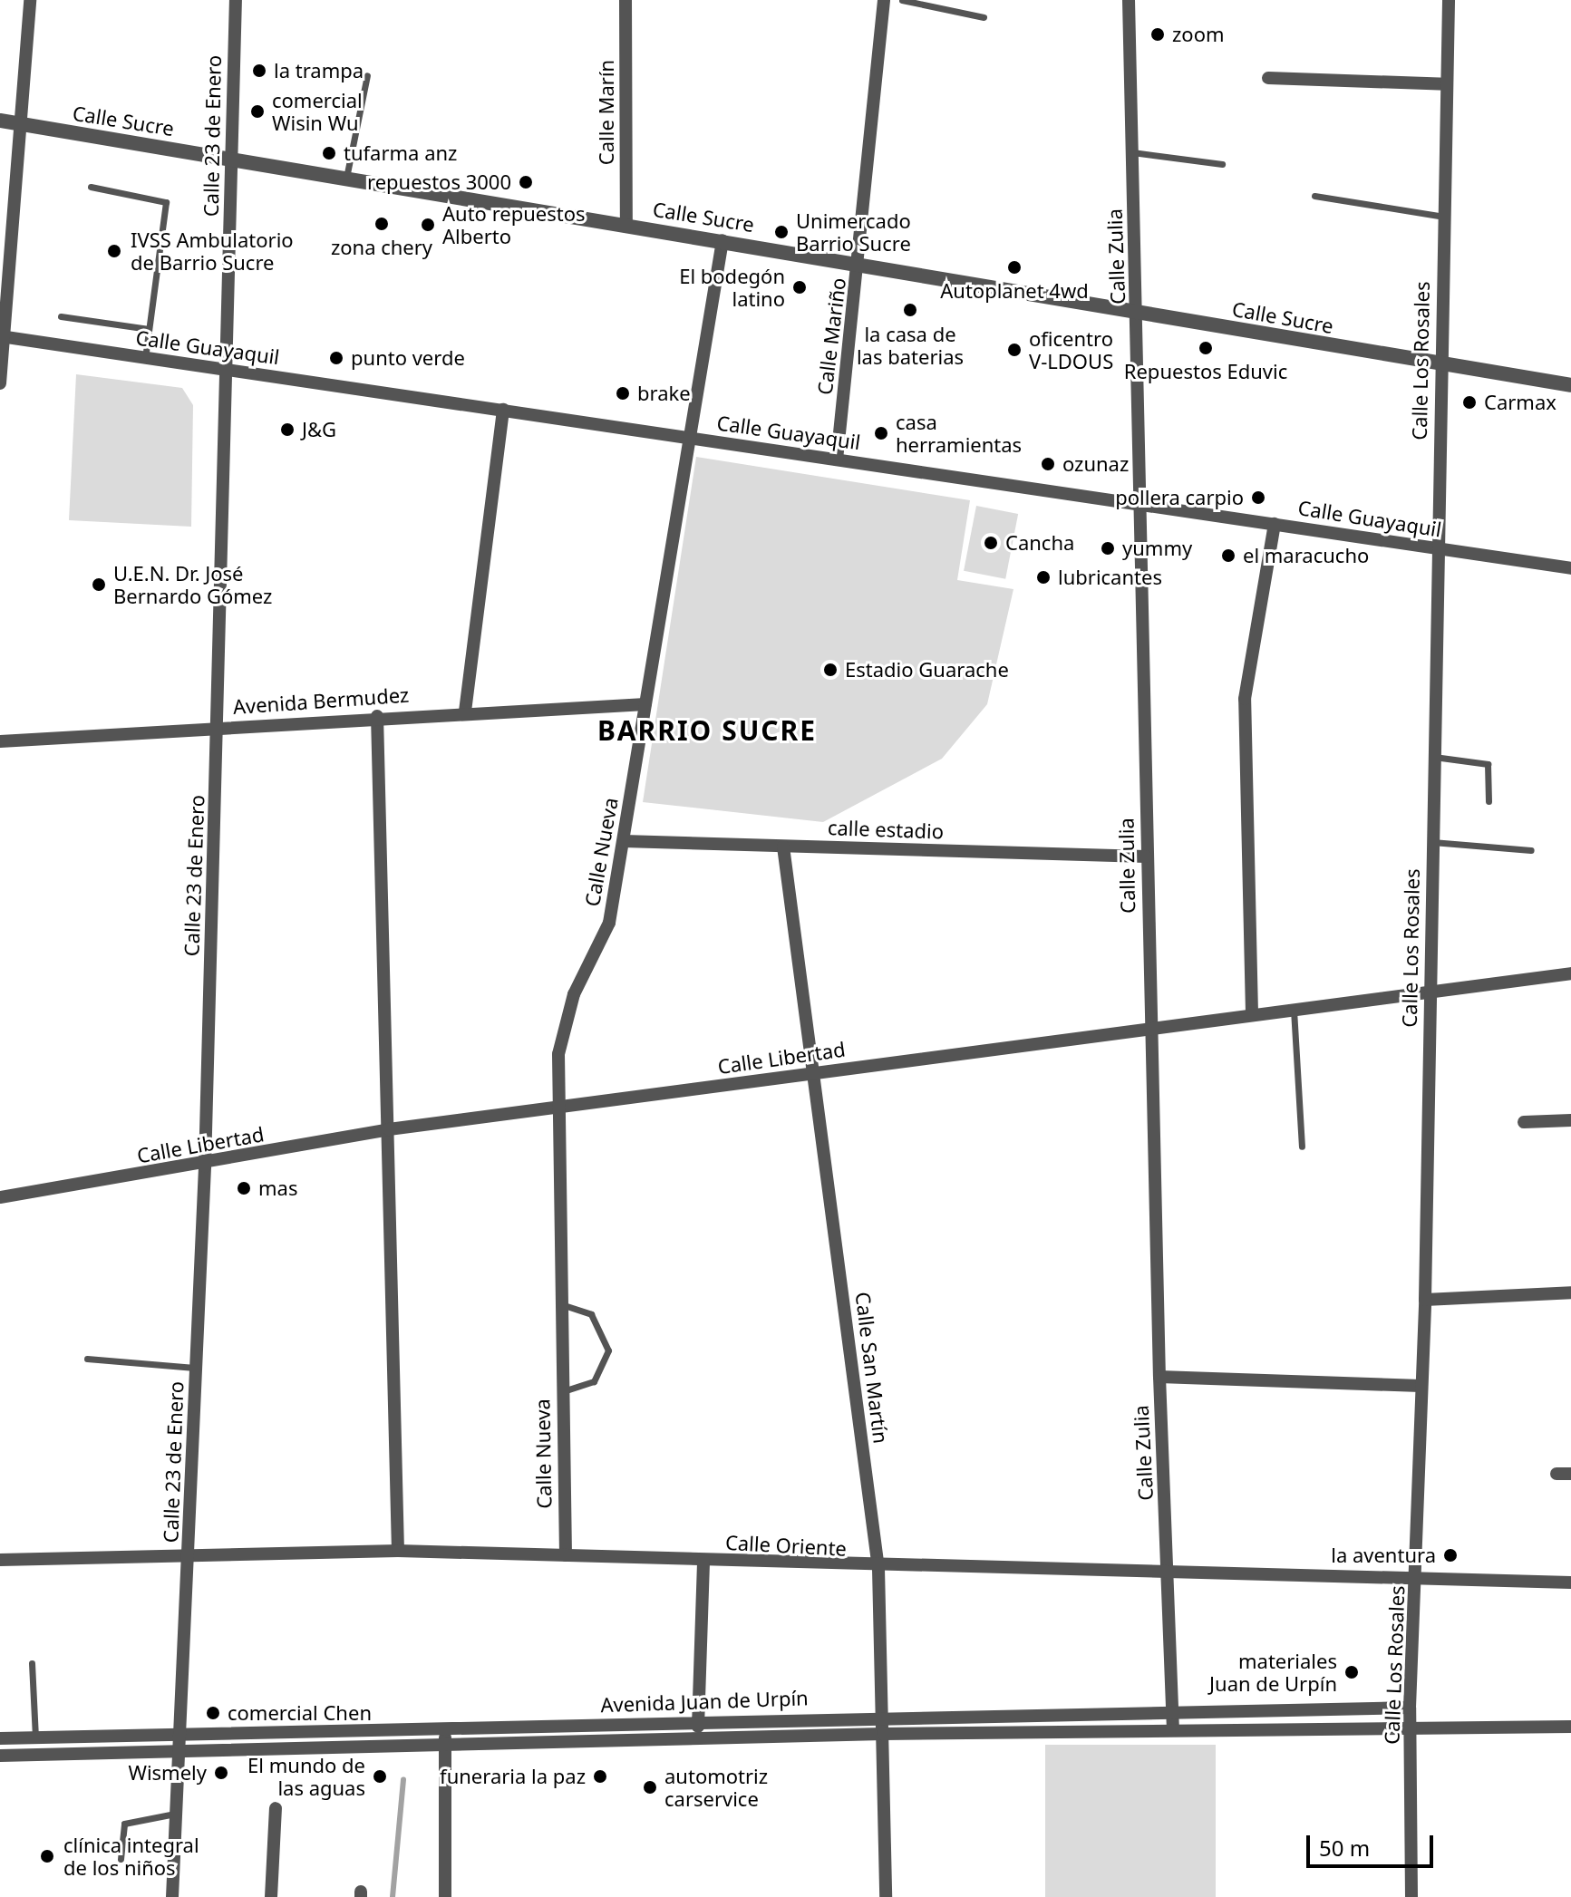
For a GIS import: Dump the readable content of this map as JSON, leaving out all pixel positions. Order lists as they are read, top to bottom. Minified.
{"streets":{"street":["Calle Marín","Calle Sucre","Calle 23 de Enero","Calle Zulia","Calle Mariño","Calle Guayaquil","Calle Los Rosales","Avenida Bermudez","calle estadio","Calle Nueva","Calle Libertad","Calle San Martín","Calle Oriente","Avenida Juan de Urpín"]},"crossings":[["Calle Marín","Calle Sucre"],["Calle Sucre","Calle 23 de Enero"],["Calle Sucre","Calle Zulia"],["Calle Sucre","Calle Mariño"],["Calle Sucre","Calle Los Rosales"],["Calle Sucre","Calle Nueva"],["Calle 23 de Enero","Calle Guayaquil"],["Calle 23 de Enero","Avenida Bermudez"],["Calle 23 de Enero","Calle Libertad"],["Calle 23 de Enero","Calle Oriente"],["Calle 23 de Enero","Avenida Juan de Urpín"],["Calle Zulia","Calle Guayaquil"],["Calle Zulia","calle estadio"],["Calle Zulia","Calle Libertad"],["Calle Zulia","Calle Oriente"],["Calle Zulia","Avenida Juan de Urpín"],["Calle Mariño","Calle Guayaquil"],["Calle Guayaquil","Calle Los Rosales"],["Calle Guayaquil","Calle Nueva"],["Calle Los Rosales","Calle Libertad"],["Calle Los Rosales","Calle Oriente"],["Calle Los Rosales","Avenida Juan de Urpín"],["Avenida Bermudez","Calle Nueva"],["calle estadio","Calle Nueva"],["calle estadio","Calle San Martín"],["Calle Nueva","Calle Libertad"],["Calle Nueva","Calle Oriente"],["Calle Libertad","Calle San Martín"],["Calle San Martín","Calle Oriente"],["Calle San Martín","Avenida Juan de Urpín"]],"districts":["BARRIO SUCRE"],"places":["zoom","la trampa","comercial Wisin Wu","tufarma anz","repuestos 3000","zona chery","Auto repuestos Alberto","Unimercado Barrio Sucre","IVSS Ambulatorio de Barrio Sucre","Autoplanet 4wd","El bodegón latino","la casa de las baterias","Repuestos Eduvic","oficentro V-LDOUS","punto verde","brake","Carmax","J&G","casa herramientas","ozunaz","pollera carpio","Cancha","yummy","el maracucho","lubricantes","U.E.N. Dr. José Bernardo Gómez","Estadio Guarache","mas","la aventura","materiales Juan de Urpín","comercial Chen","Wismely","El mundo de las aguas","funeraria la paz","automotriz carservice","clínica integral de los niños"],"scale_bar":"50 m"}
